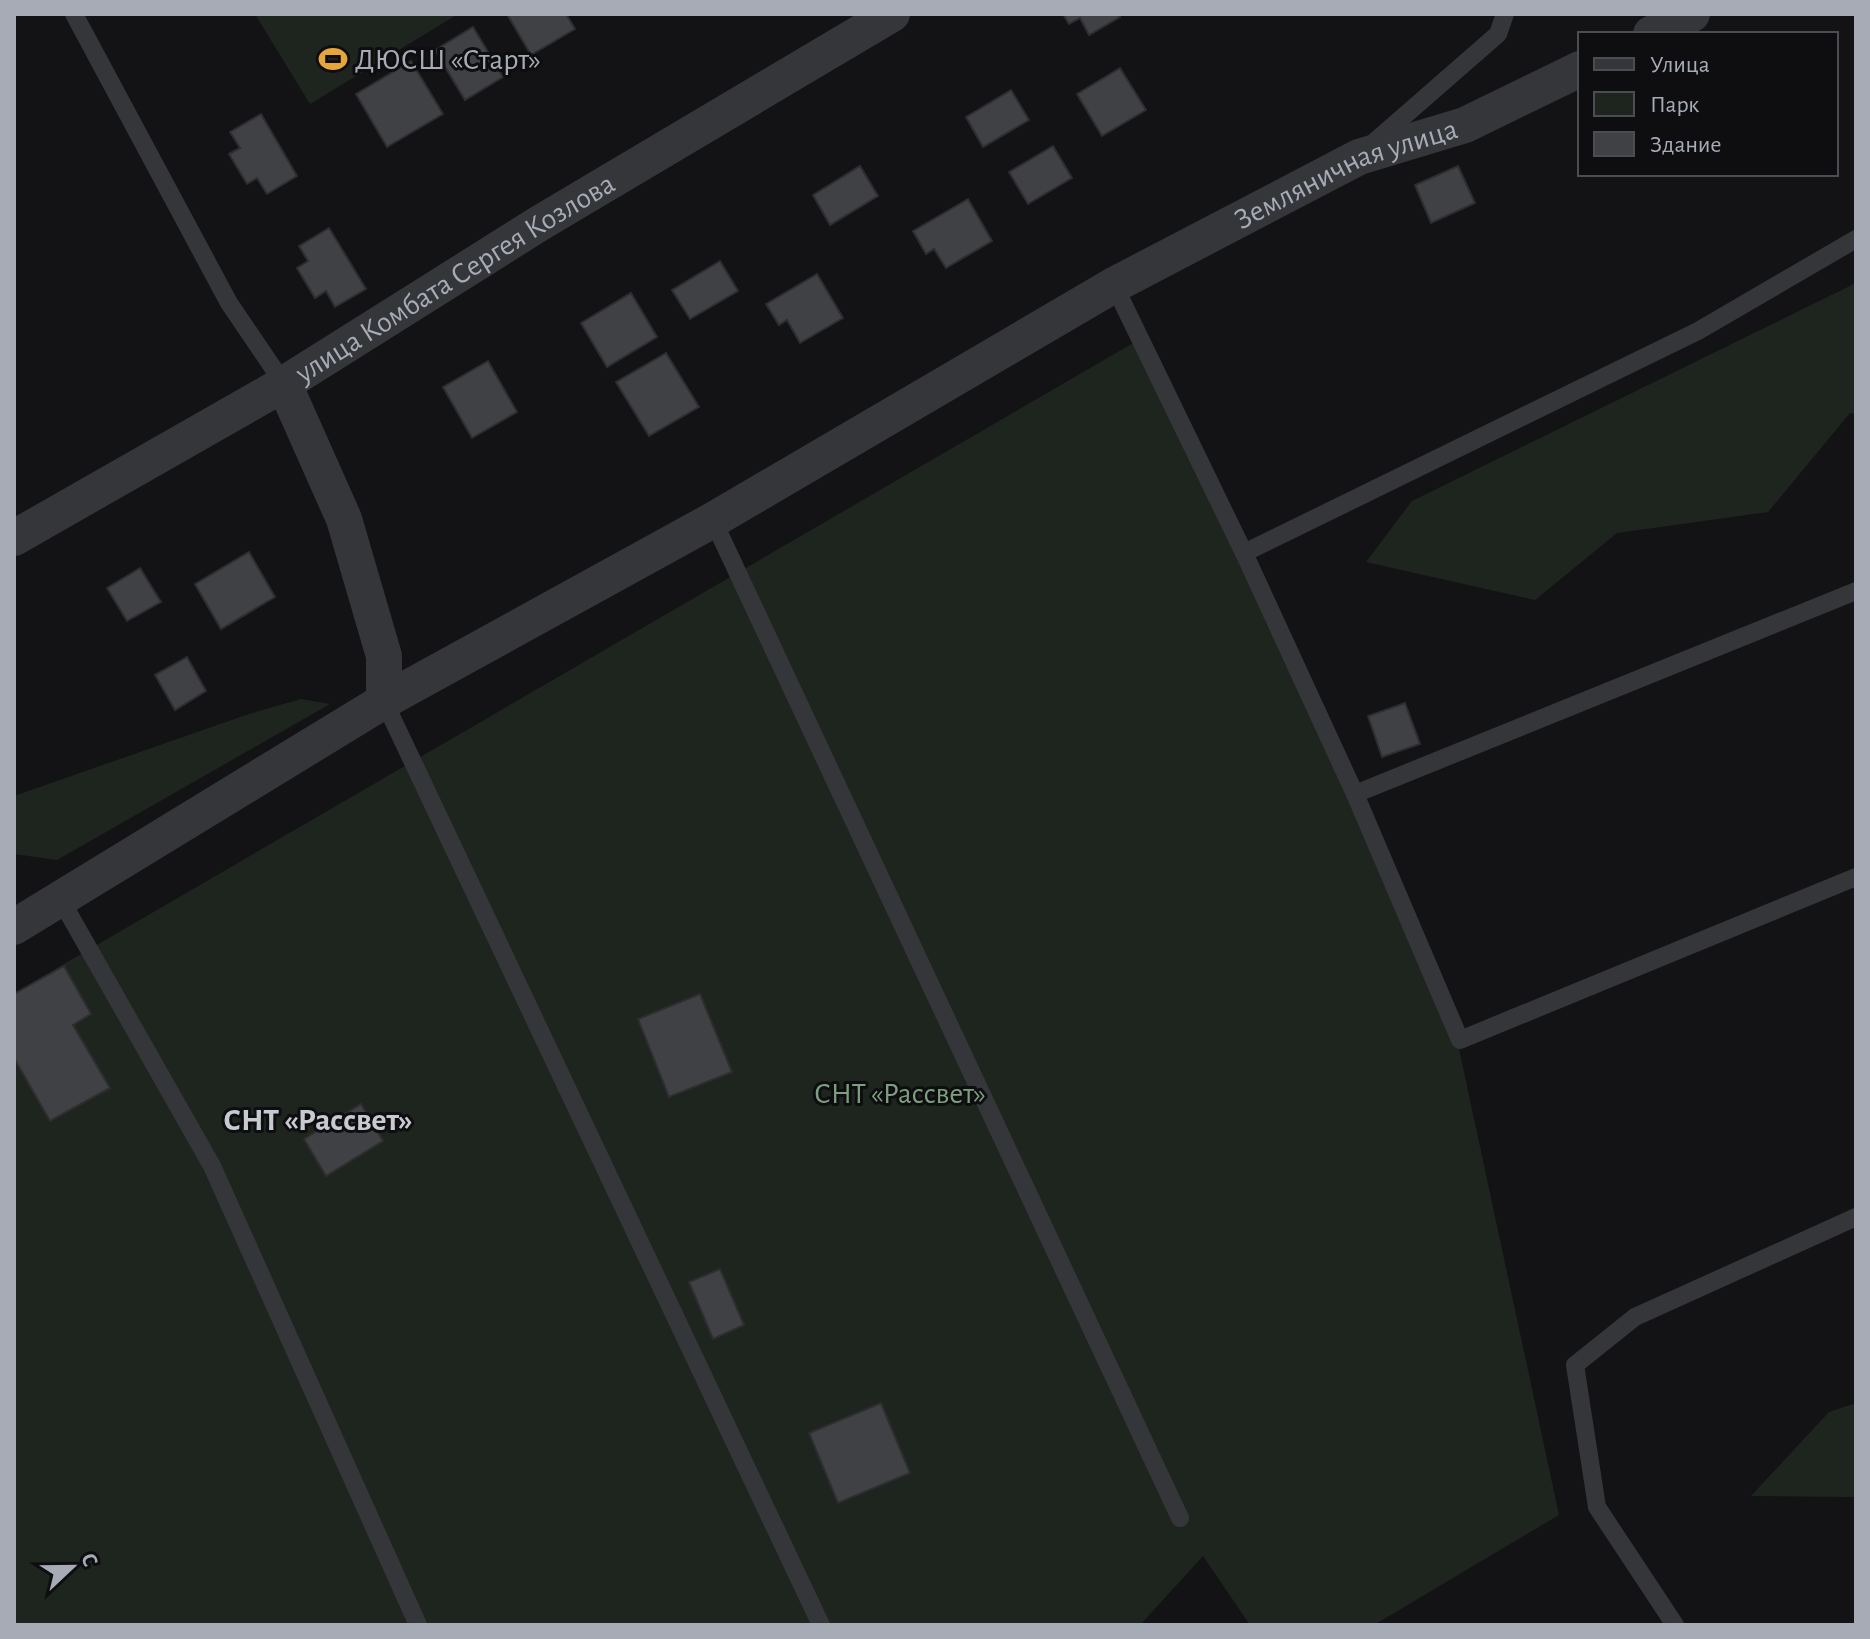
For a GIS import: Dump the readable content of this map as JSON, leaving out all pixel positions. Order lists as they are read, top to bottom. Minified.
{"streets":{"street":["Земляничная улица","улица Комбата Сергея Козлова"]},"districts":["СНТ «Рассвет»"],"parks":["СНТ «Рассвет»"],"places":{"sports":["ДЮСШ «Старт»"]},"legend":["Улица","Парк","Здание"],"north":"right"}
